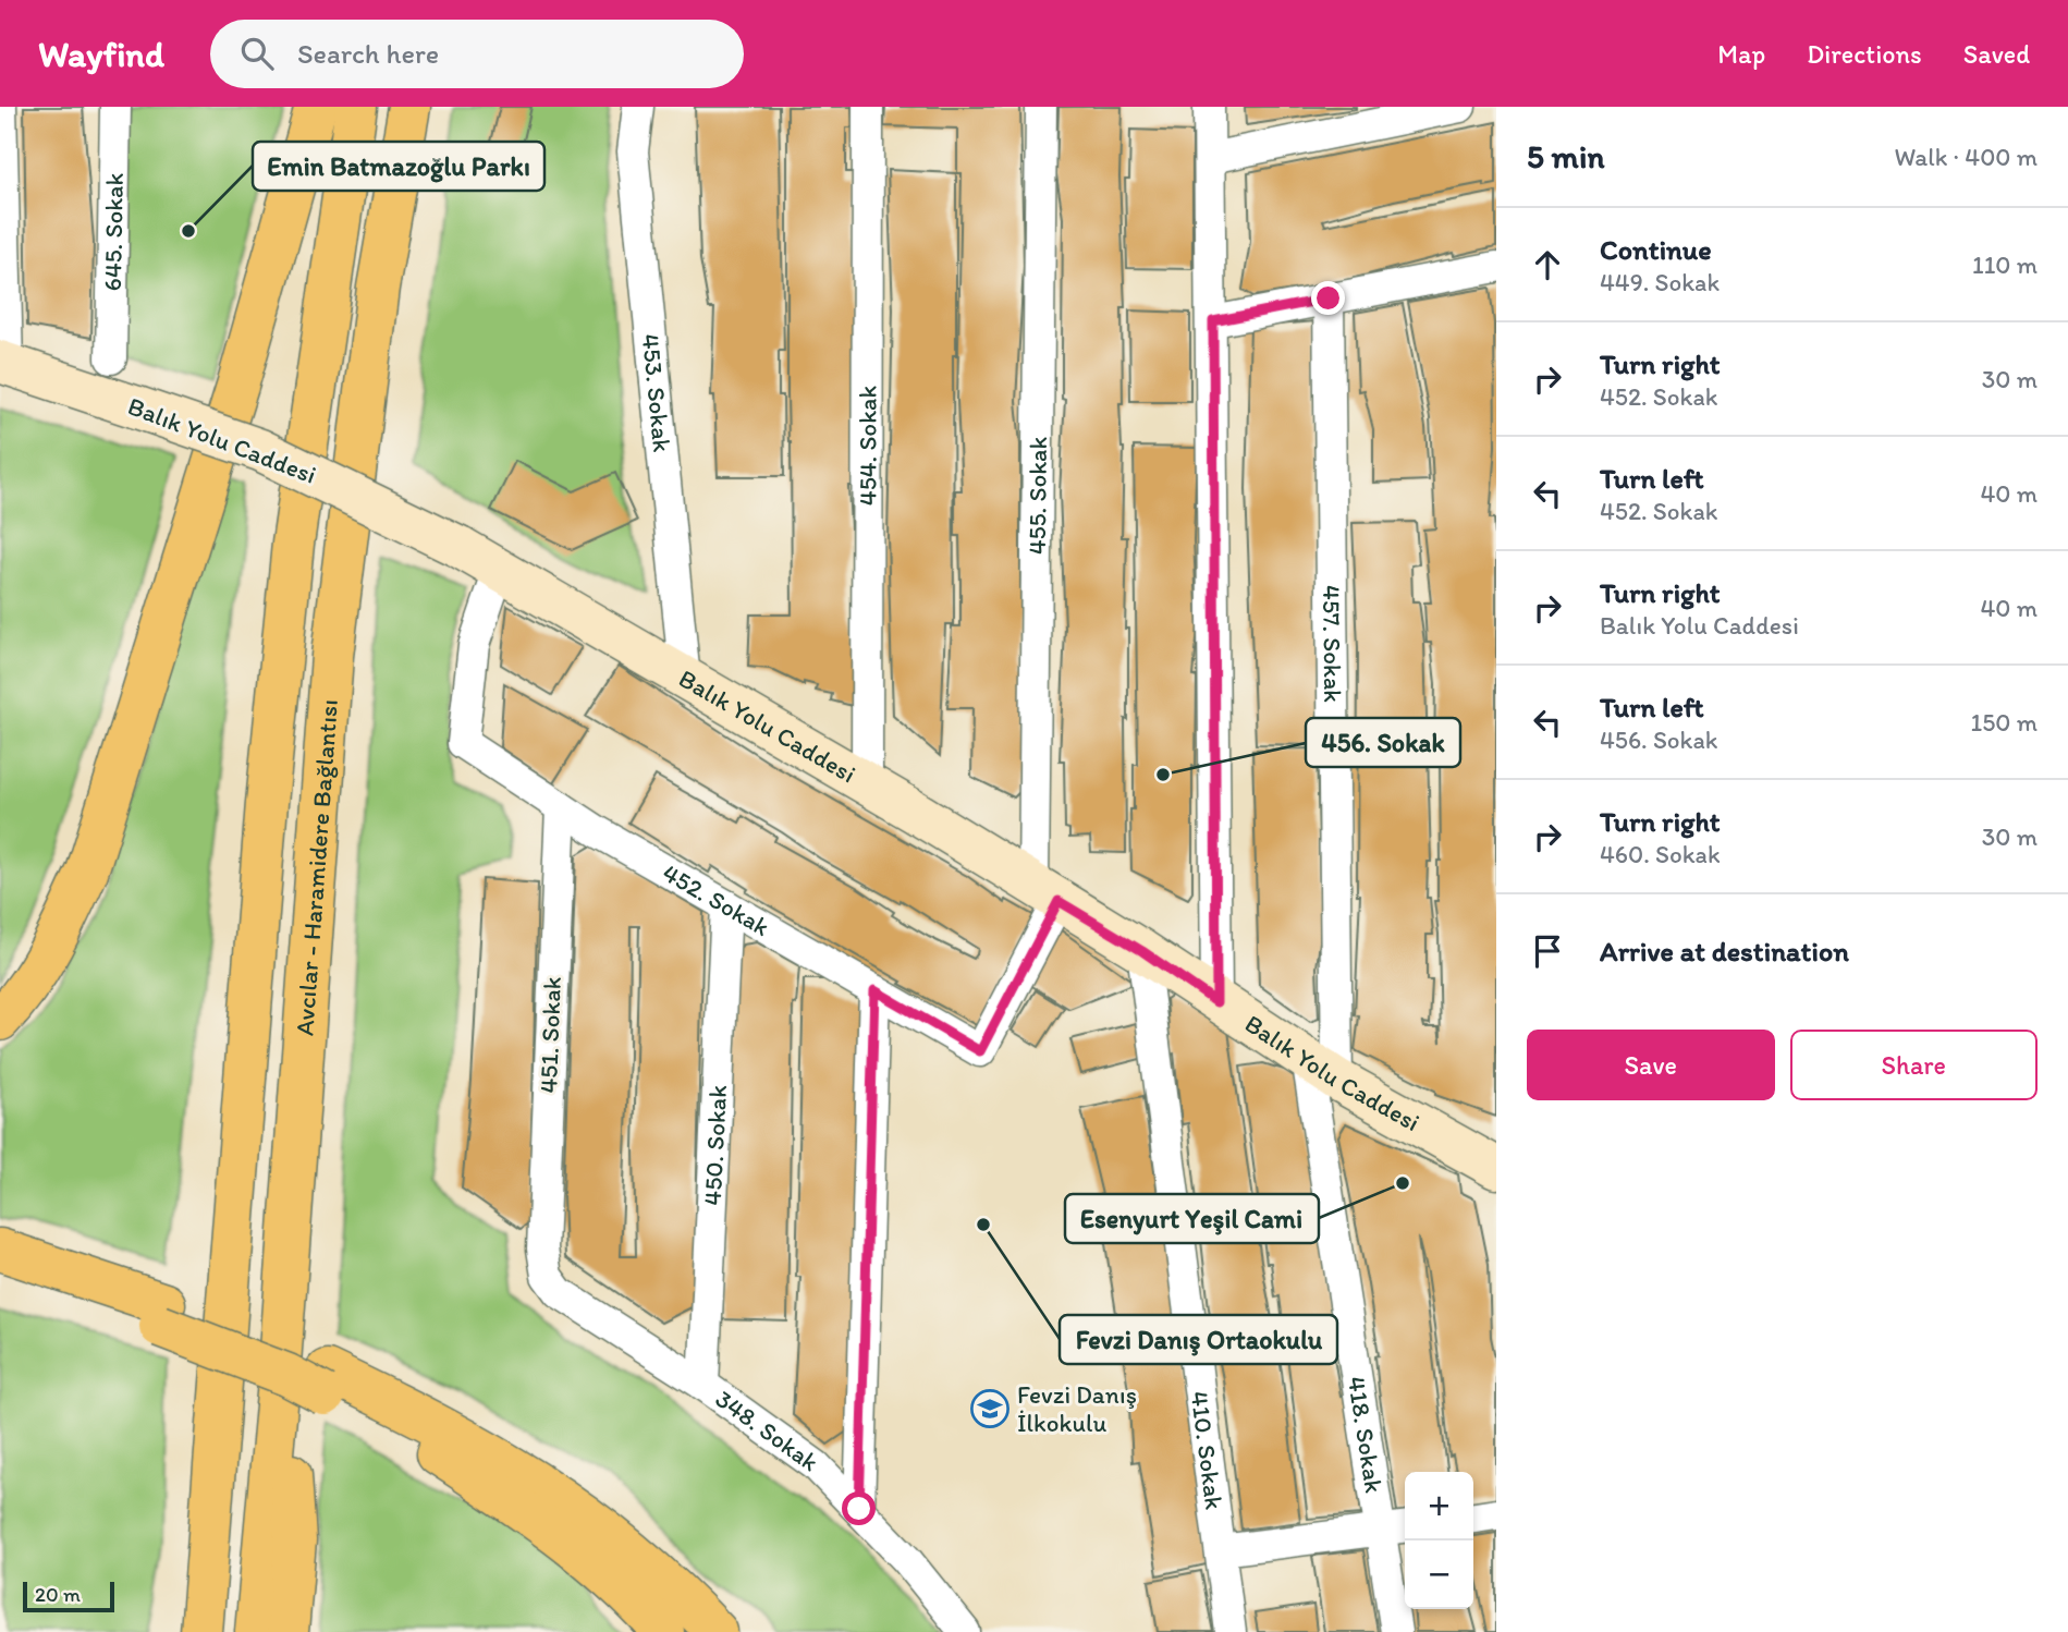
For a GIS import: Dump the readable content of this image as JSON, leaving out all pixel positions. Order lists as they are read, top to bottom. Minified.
{"streets":{"highway":["Avcılar - Haramidere Bağlantısı"],"main road":["Balık Yolu Caddesi"],"street":["645. Sokak","453. Sokak","454. Sokak","455. Sokak","457. Sokak","452. Sokak","451. Sokak","450. Sokak","348. Sokak","418. Sokak","410. Sokak"]},"crossings":[["453. Sokak","Balık Yolu Caddesi"],["Balık Yolu Caddesi","454. Sokak"],["Balık Yolu Caddesi","455. Sokak"],["Balık Yolu Caddesi","457. Sokak"],["Balık Yolu Caddesi","452. Sokak"],["Balık Yolu Caddesi","418. Sokak"],["Balık Yolu Caddesi","410. Sokak"],["455. Sokak","452. Sokak"],["457. Sokak","418. Sokak"],["452. Sokak","451. Sokak"],["452. Sokak","450. Sokak"],["451. Sokak","348. Sokak"],["450. Sokak","348. Sokak"]],"places":{"other":["Emin Batmazoğlu Parkı","456. Sokak","Esenyurt Yeşil Cami","Fevzi Danış Ortaokulu"],"school or university":["Fevzi Danış İlkokulu"]},"scale_bar":"20 m","page":{"header":"Wayfind","search":"Search here","nav":["Map","Directions","Saved"],"heading":["5 min","Walk · 400 m"],"list":[["Continue","449. Sokak","110 m"],["Turn right","452. Sokak","30 m"],["Turn left","452. Sokak","40 m"],["Turn right","Balık Yolu Caddesi","40 m"],["Turn left","456. Sokak","150 m"],["Turn right","460. Sokak","30 m"],"Arrive at destination"],"buttons":["Save","Share"],"map_buttons":["+","−"],"scale":"20 m"}}
